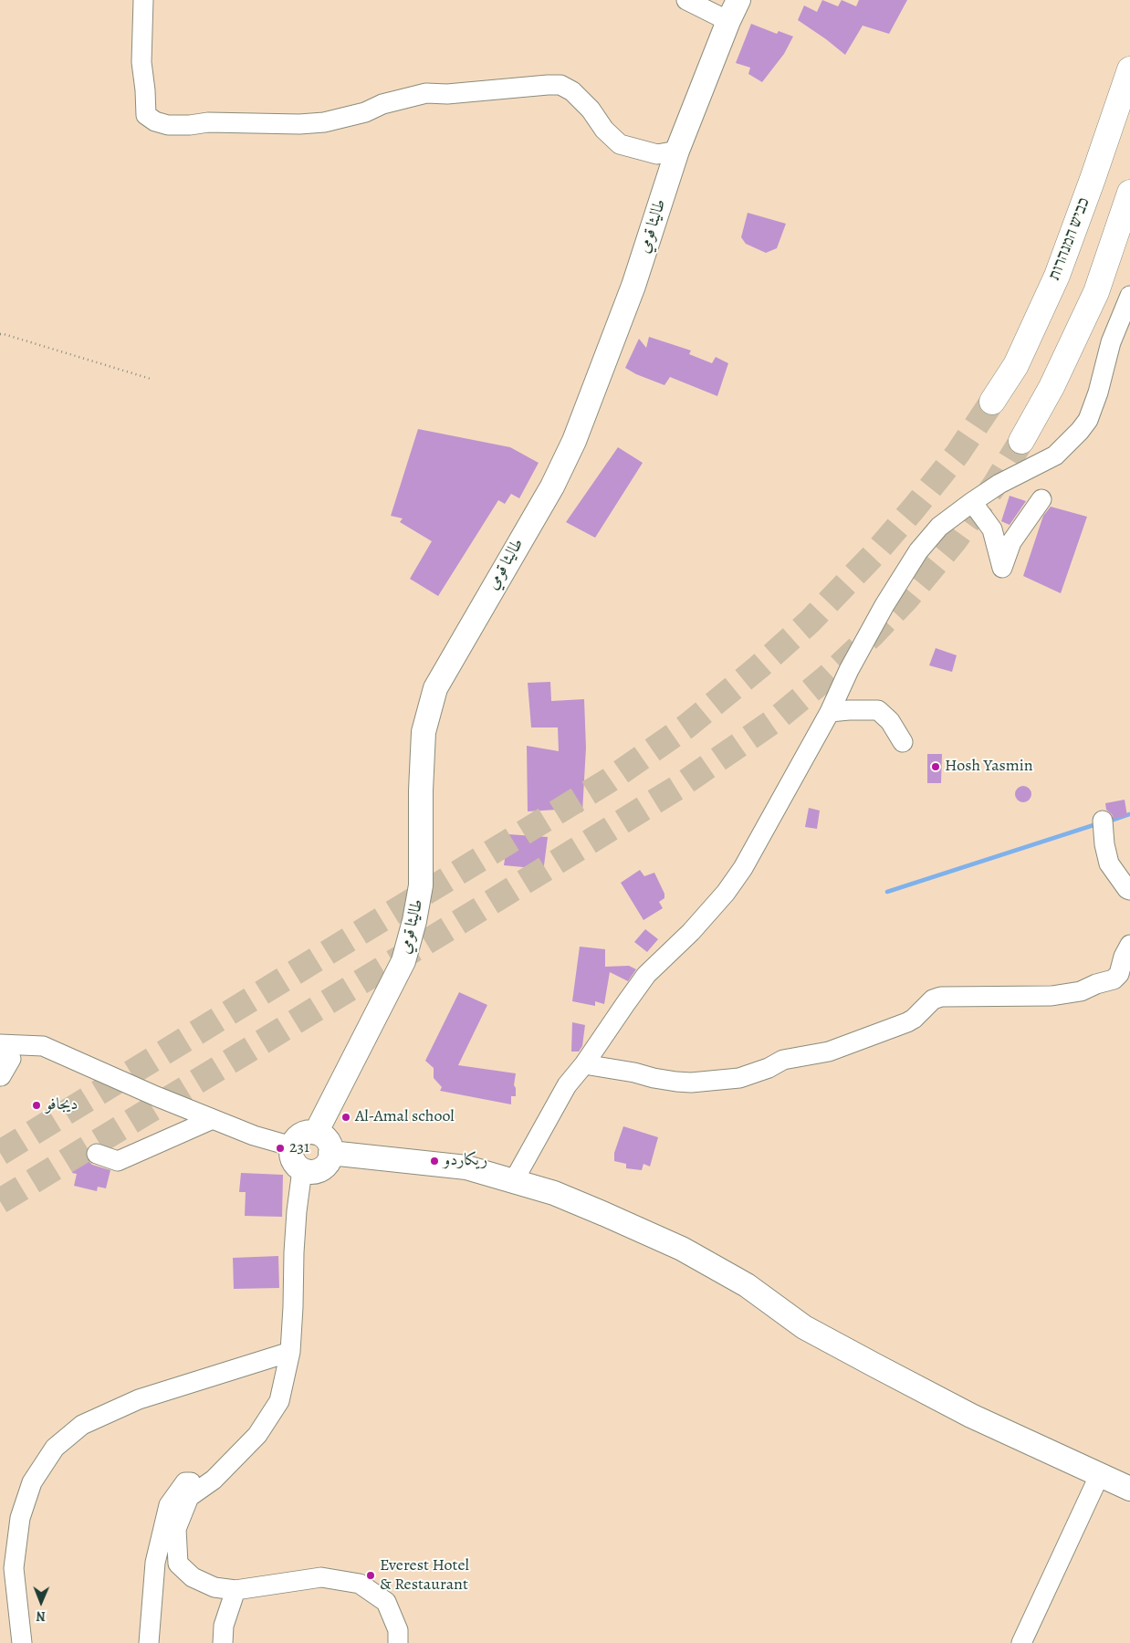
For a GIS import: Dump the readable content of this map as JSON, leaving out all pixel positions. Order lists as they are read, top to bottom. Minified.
{"streets":{"highway":["כביש המנהרות"],"main road":["طاليثا قومي"]},"places":["Hosh Yasmin","ديجافو","Al-Amal school","231","ريكاردو","Everest Hotel & Restaurant"],"north":"bottom"}
